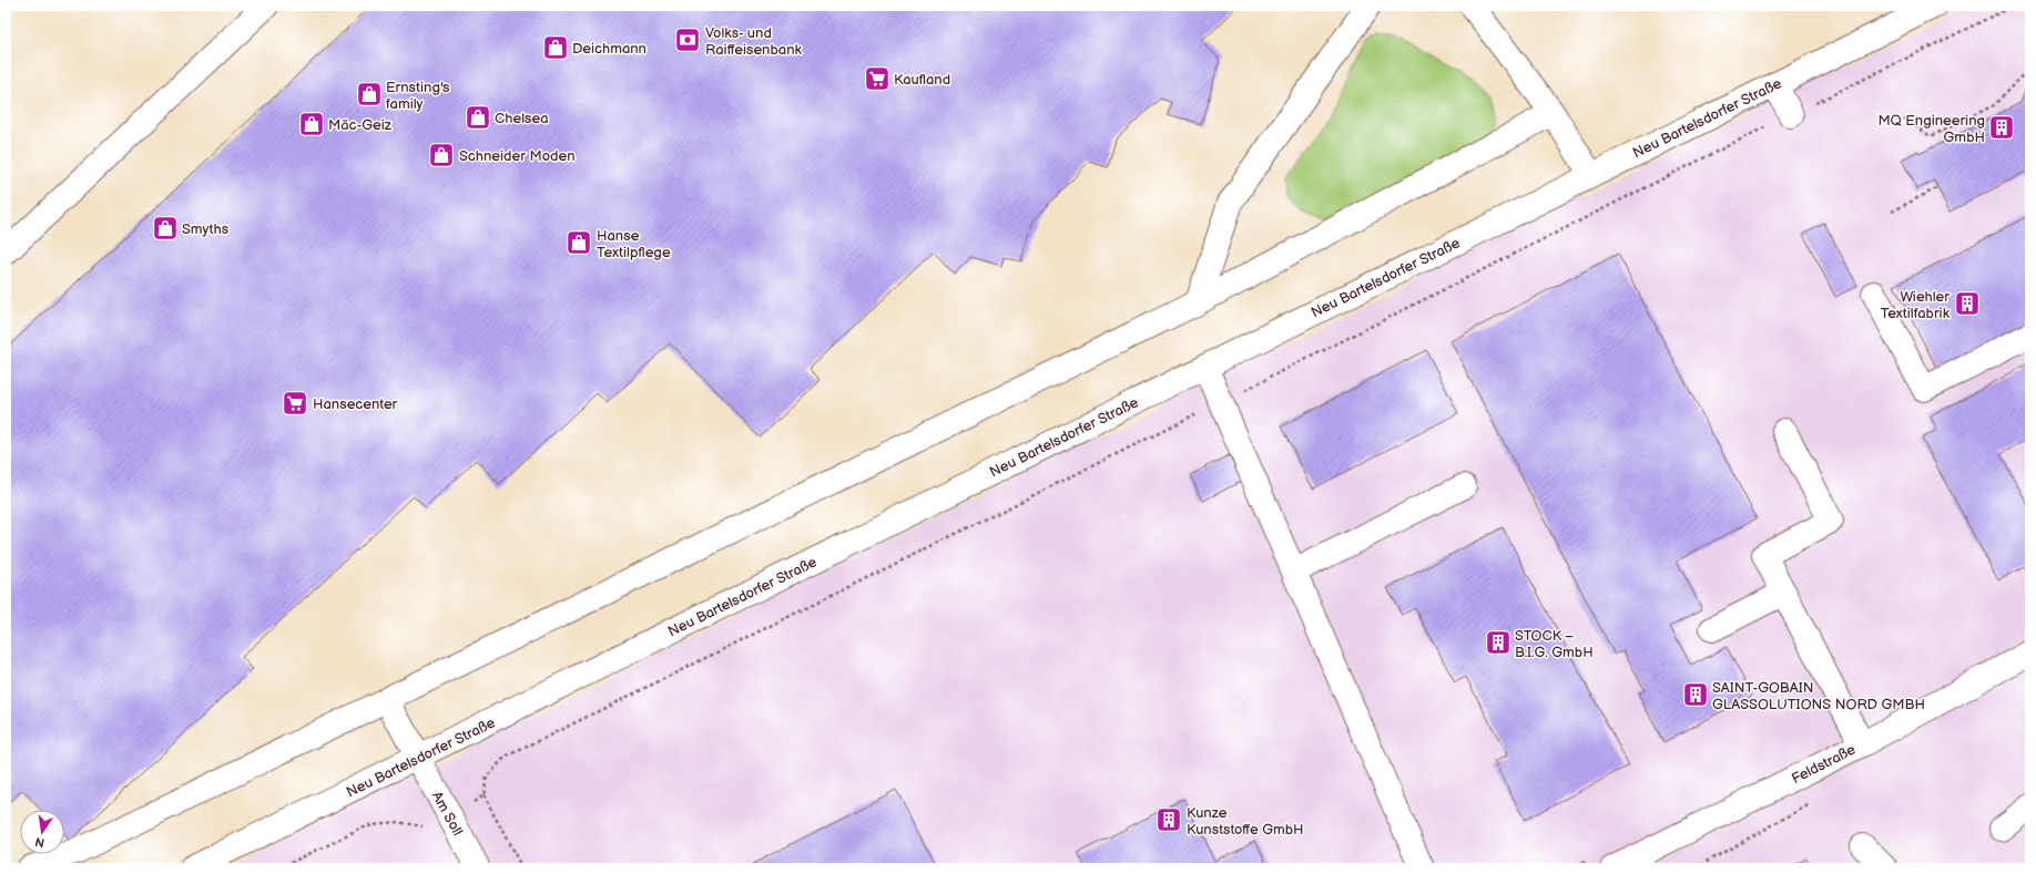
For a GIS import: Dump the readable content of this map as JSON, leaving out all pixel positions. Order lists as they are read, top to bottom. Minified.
{"streets":{"street":["Neu Bartelsdorfer Straße","Feldstraße","Am Soll"]},"crossings":[["Neu Bartelsdorfer Straße","Am Soll"]],"places":{"bank":["Volks- und Raiffeisenbank"],"shop":["Deichmann","Ernsting's family","Chelsea","Mäc-Geiz","Schneider Moden","Smyths","Hanse Textilpflege"],"supermarket":["Kaufland","Hansecenter"],"building":["MQ Engineering GmbH","Wiehler Textilfabrik","STOCK – B.I.G. GmbH","SAINT-GOBAIN GLASSOLUTIONS NORD GMBH","Kunze Kunststoffe GmbH"]},"north":"bottom"}
